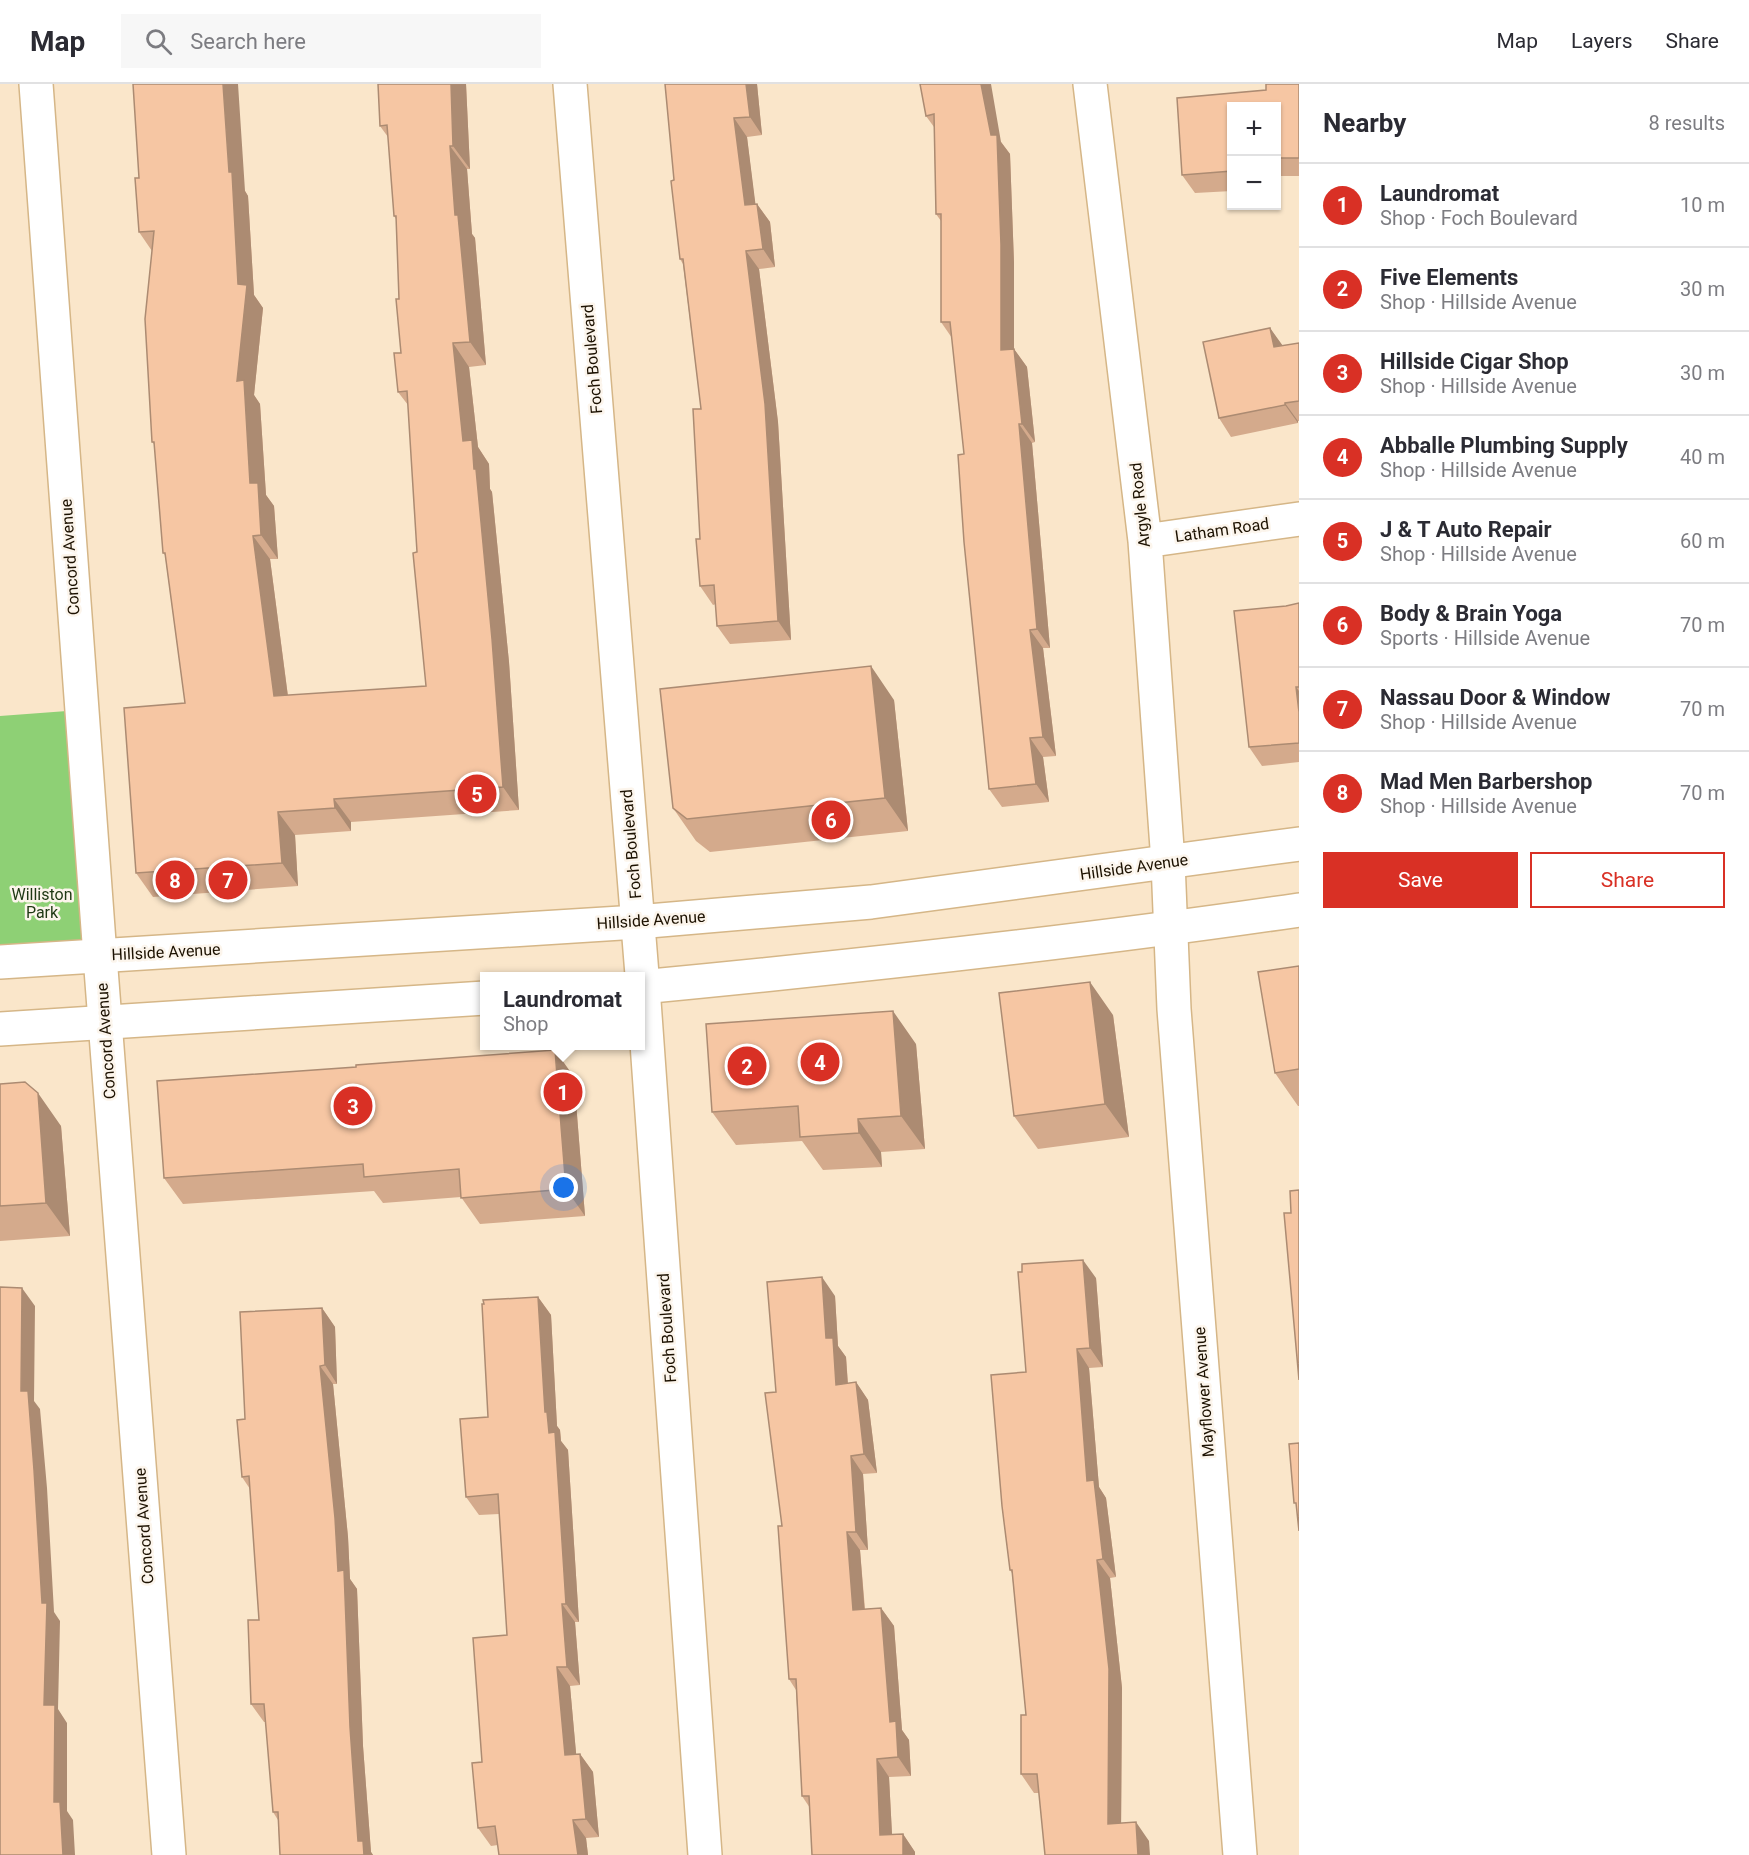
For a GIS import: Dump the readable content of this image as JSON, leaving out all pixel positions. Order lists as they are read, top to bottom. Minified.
{"streets":{"street":["Foch Boulevard","Argyle Road","Latham Road","Concord Avenue","Hillside Avenue","Mayflower Avenue"]},"crossings":[["Foch Boulevard","Hillside Avenue"],["Argyle Road","Latham Road"],["Argyle Road","Hillside Avenue"],["Argyle Road","Mayflower Avenue"],["Concord Avenue","Hillside Avenue"]],"parks":["Williston Park"],"page":{"header":"Map","search":"Search here","nav":["Map","Layers","Share"],"heading":["Nearby","8 results"],"map_buttons":["+","−"],"list":[{"mark":"1","name":"Laundromat","note":"Shop · Foch Boulevard","value":"10 m"},{"mark":"2","name":"Five Elements","note":"Shop · Hillside Avenue","value":"30 m"},{"mark":"3","name":"Hillside Cigar Shop","note":"Shop · Hillside Avenue","value":"30 m"},{"mark":"4","name":"Abballe Plumbing Supply","note":"Shop · Hillside Avenue","value":"40 m"},{"mark":"5","name":"J & T Auto Repair","note":"Shop · Hillside Avenue","value":"60 m"},{"mark":"6","name":"Body & Brain Yoga","note":"Sports · Hillside Avenue","value":"70 m"},{"mark":"7","name":"Nassau Door & Window","note":"Shop · Hillside Avenue","value":"70 m"},{"mark":"8","name":"Mad Men Barbershop","note":"Shop · Hillside Avenue","value":"70 m"}],"pins":["5","6","7","8","4","2","1","3"],"buttons":["Save","Share"],"popup":["Laundromat","Shop"]}}
